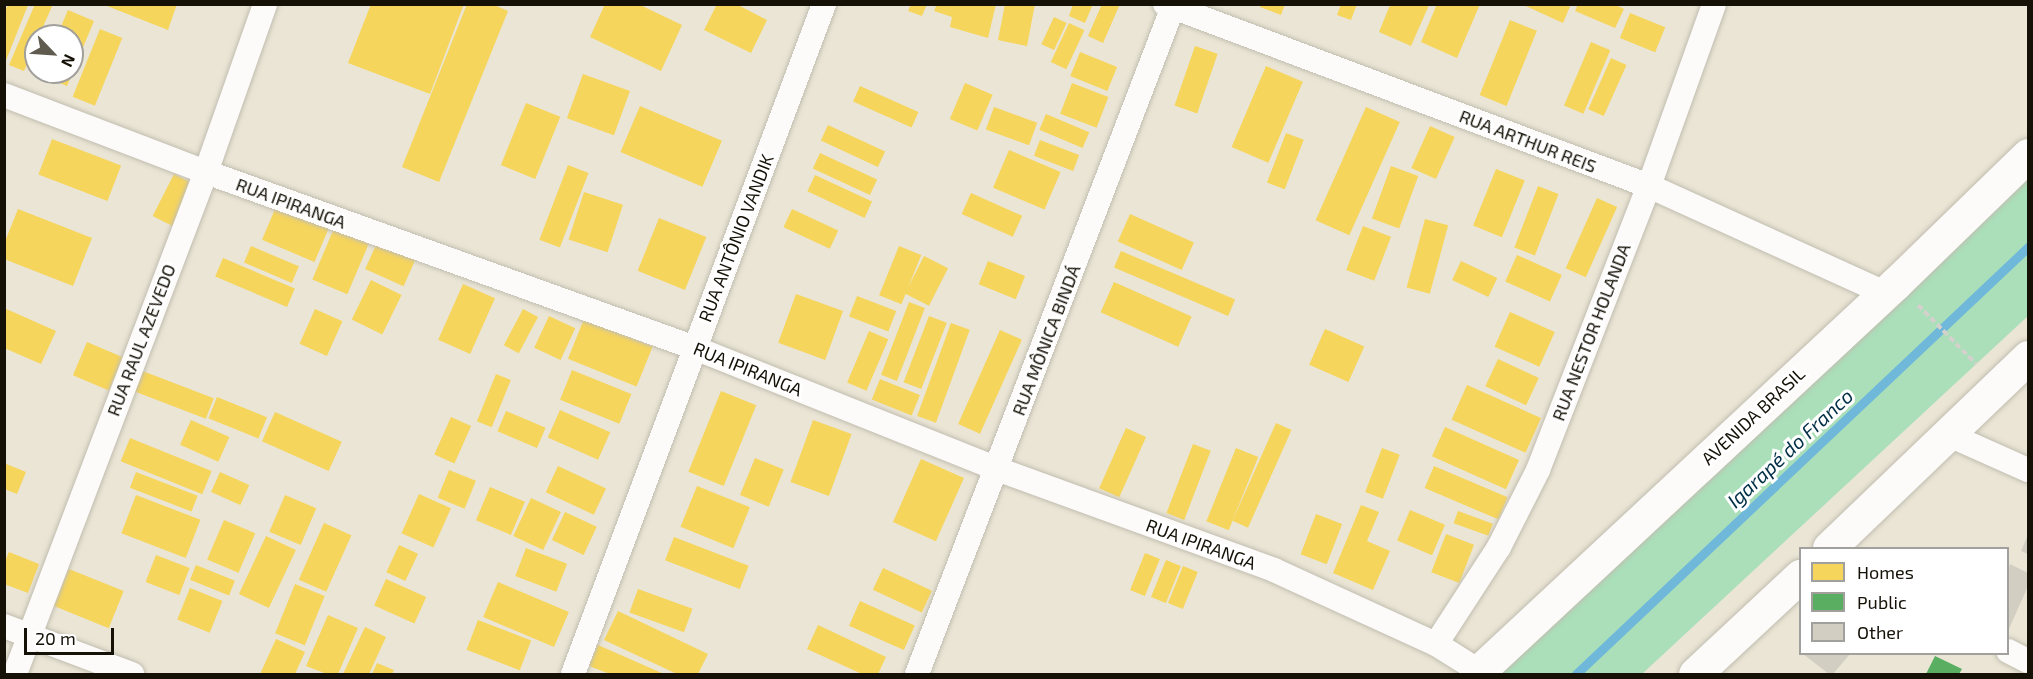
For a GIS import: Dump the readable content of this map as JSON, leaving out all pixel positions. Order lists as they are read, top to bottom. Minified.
{"streets":{"highway":["AVENIDA BRASIL"],"street":["RUA ARTHUR REIS","RUA IPIRANGA","RUA ANTÔNIO VANDIK","RUA NESTOR HOLANDA","RUA RAUL AZEVEDO","RUA MÔNICA BINDÁ"]},"crossings":[["RUA ARTHUR REIS","RUA NESTOR HOLANDA"],["RUA ARTHUR REIS","RUA MÔNICA BINDÁ"],["RUA ARTHUR REIS","AVENIDA BRASIL"],["RUA IPIRANGA","RUA ANTÔNIO VANDIK"],["RUA IPIRANGA","RUA NESTOR HOLANDA"],["RUA IPIRANGA","RUA RAUL AZEVEDO"],["RUA IPIRANGA","RUA MÔNICA BINDÁ"],["RUA IPIRANGA","AVENIDA BRASIL"]],"water":["Igarapé do Franco"],"legend":["Homes","Public","Other"],"scale_bar":"20 m","north":"bottom right"}
